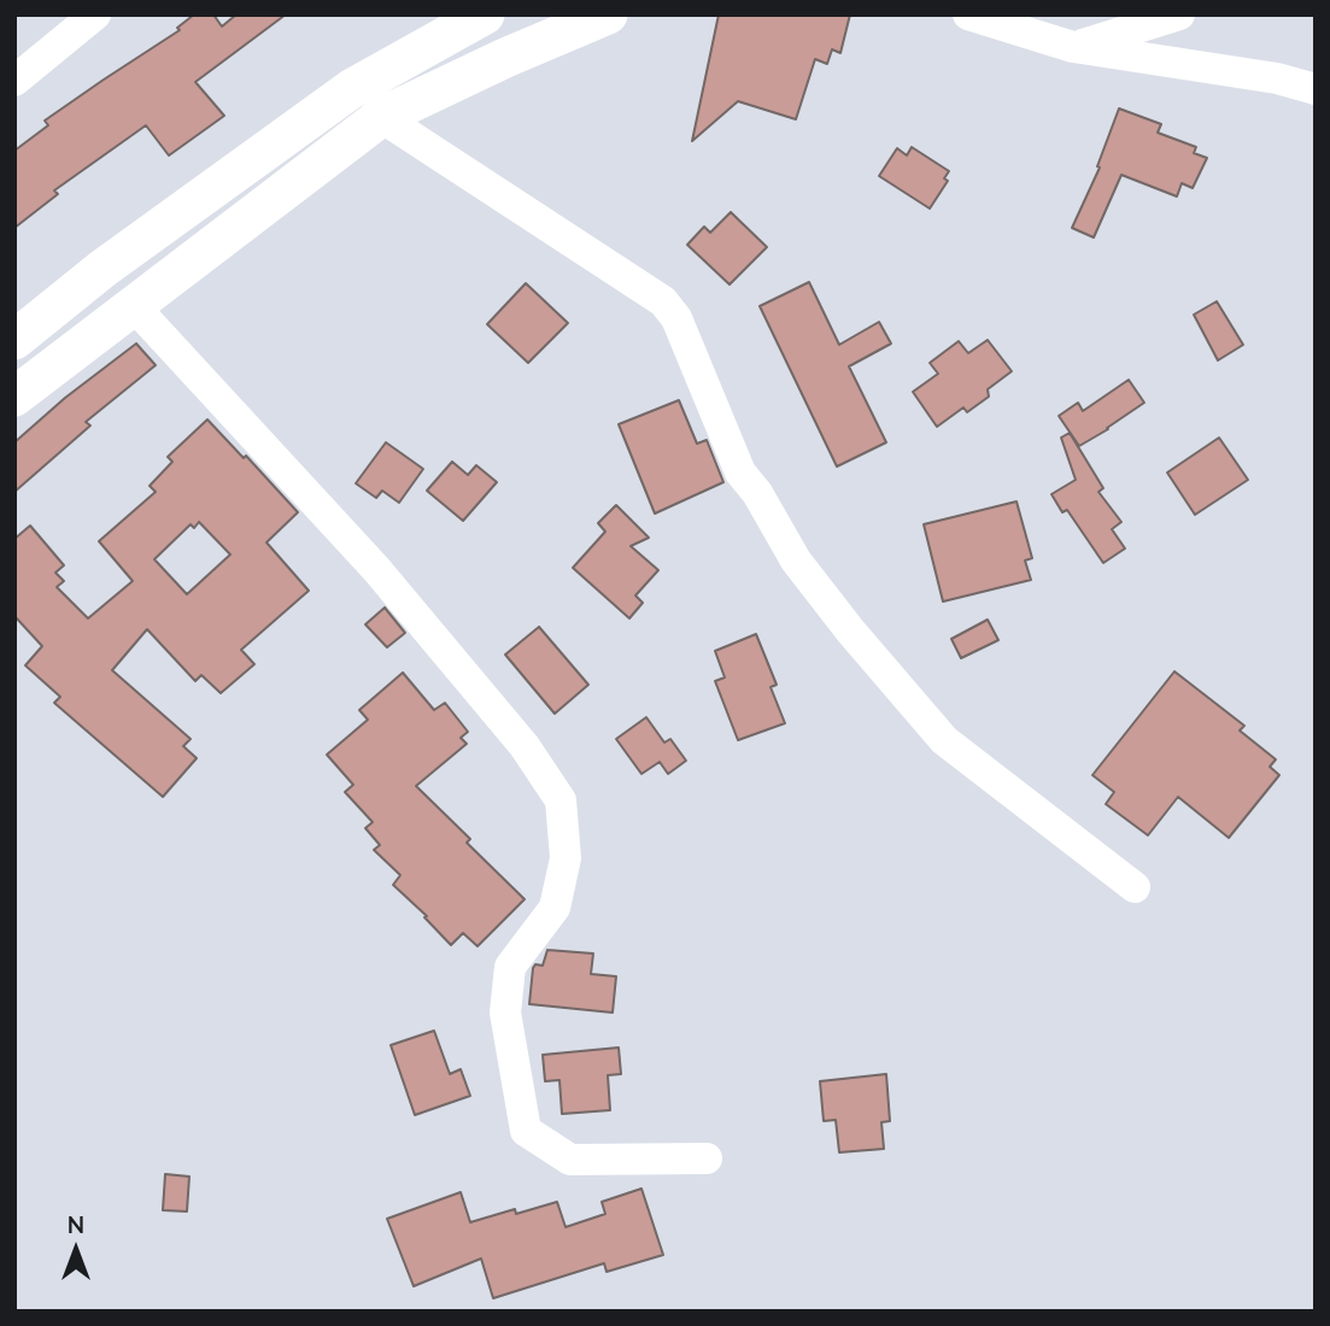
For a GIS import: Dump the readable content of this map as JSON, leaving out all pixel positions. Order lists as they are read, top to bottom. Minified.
{"north":"top"}
